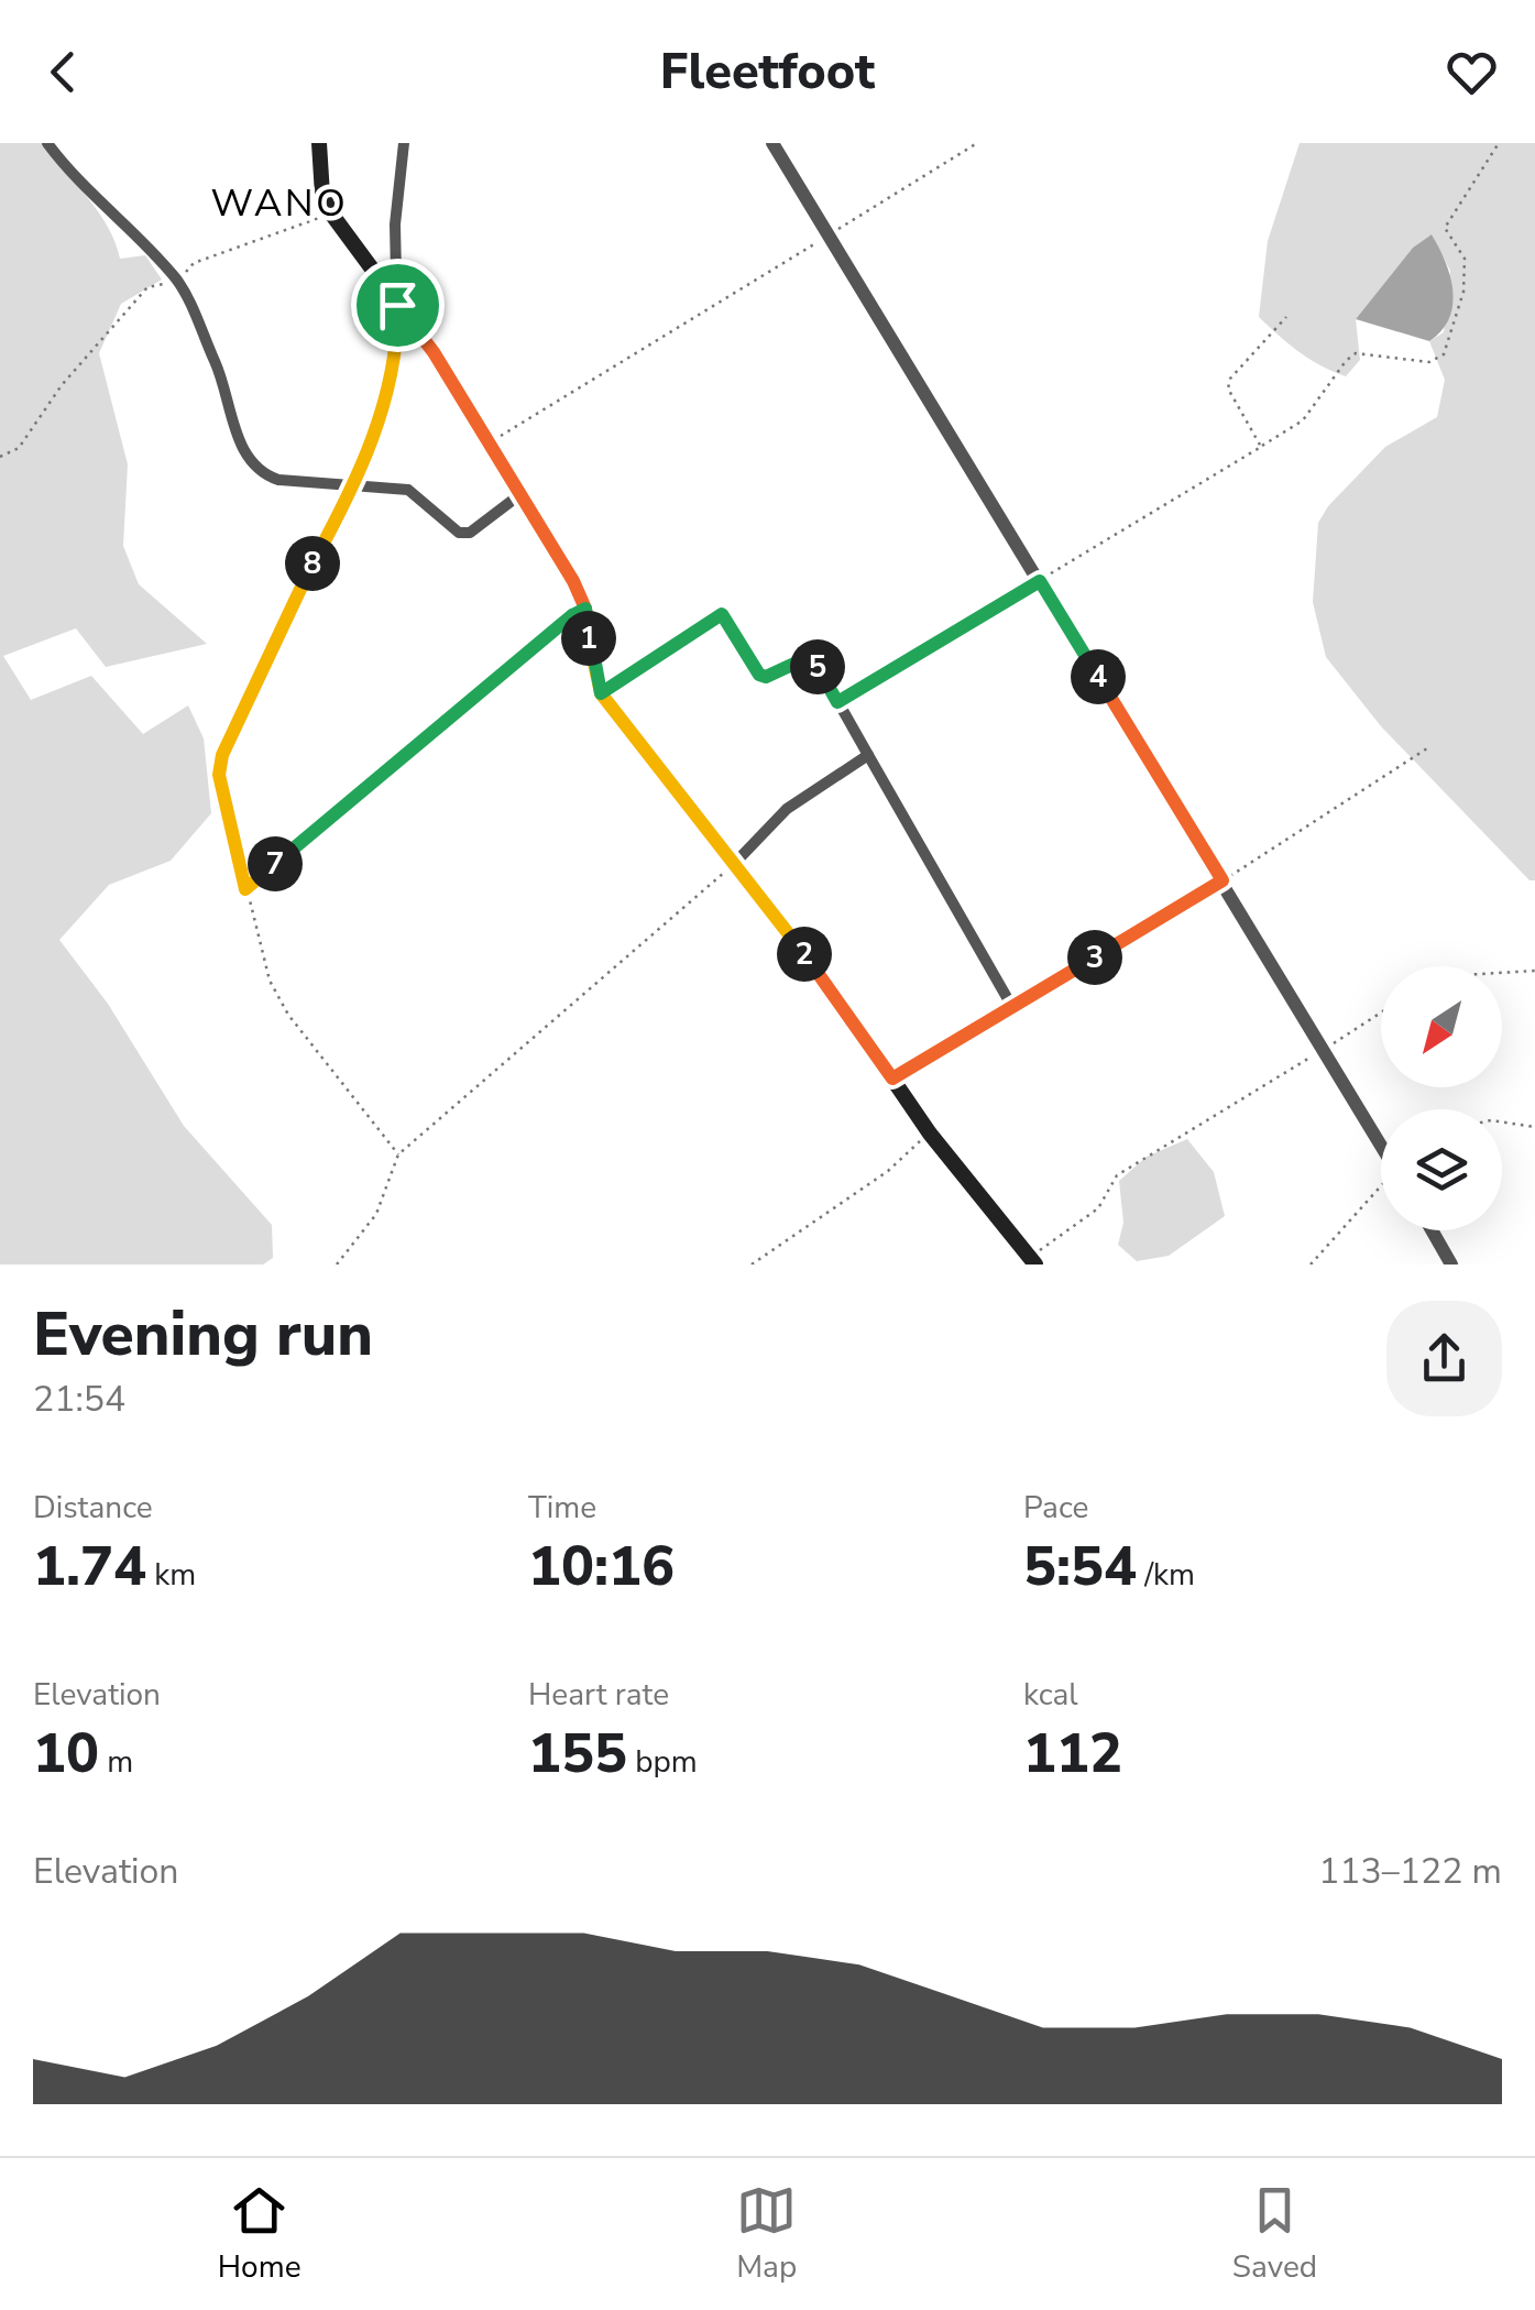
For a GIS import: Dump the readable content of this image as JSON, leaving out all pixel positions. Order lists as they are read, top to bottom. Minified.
{"districts":["WANO"],"north":"bottom left","page":{"header":"Fleetfoot","pins":["8","1","5","4","7","2","3"],"heading":["Evening run","21:54"],"stats":[["Distance","1.74 km"],["Time","10:16"],["Pace","5:54 /km"],["Elevation","10 m"],["Heart rate","155 bpm"],["kcal","112"]],"chart":["Elevation","113–122 m"],"tabs":["Home","Map","Saved"]}}
